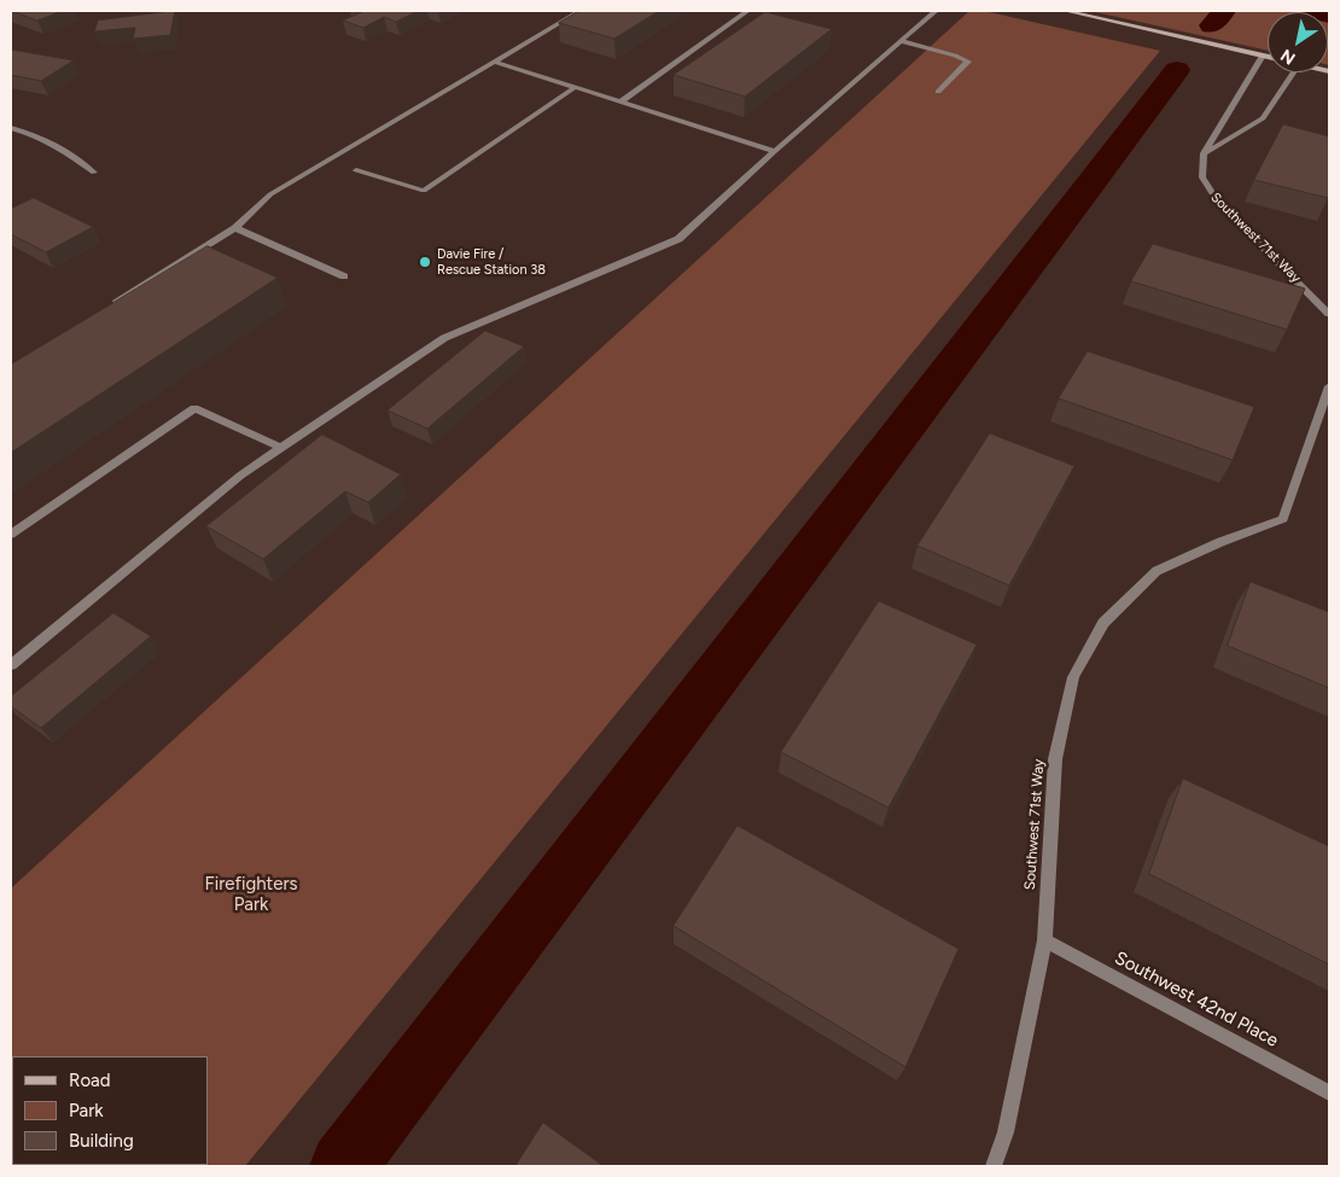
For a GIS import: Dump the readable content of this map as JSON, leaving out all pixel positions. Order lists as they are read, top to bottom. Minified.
{"streets":{"street":["Southwest 71st Way","Southwest 42nd Place"]},"crossings":[["Southwest 71st Way","Southwest 42nd Place"]],"parks":["Firefighters Park"],"places":["Davie Fire / Rescue Station 38"],"legend":["Road","Park","Building"],"north":"bottom left"}
